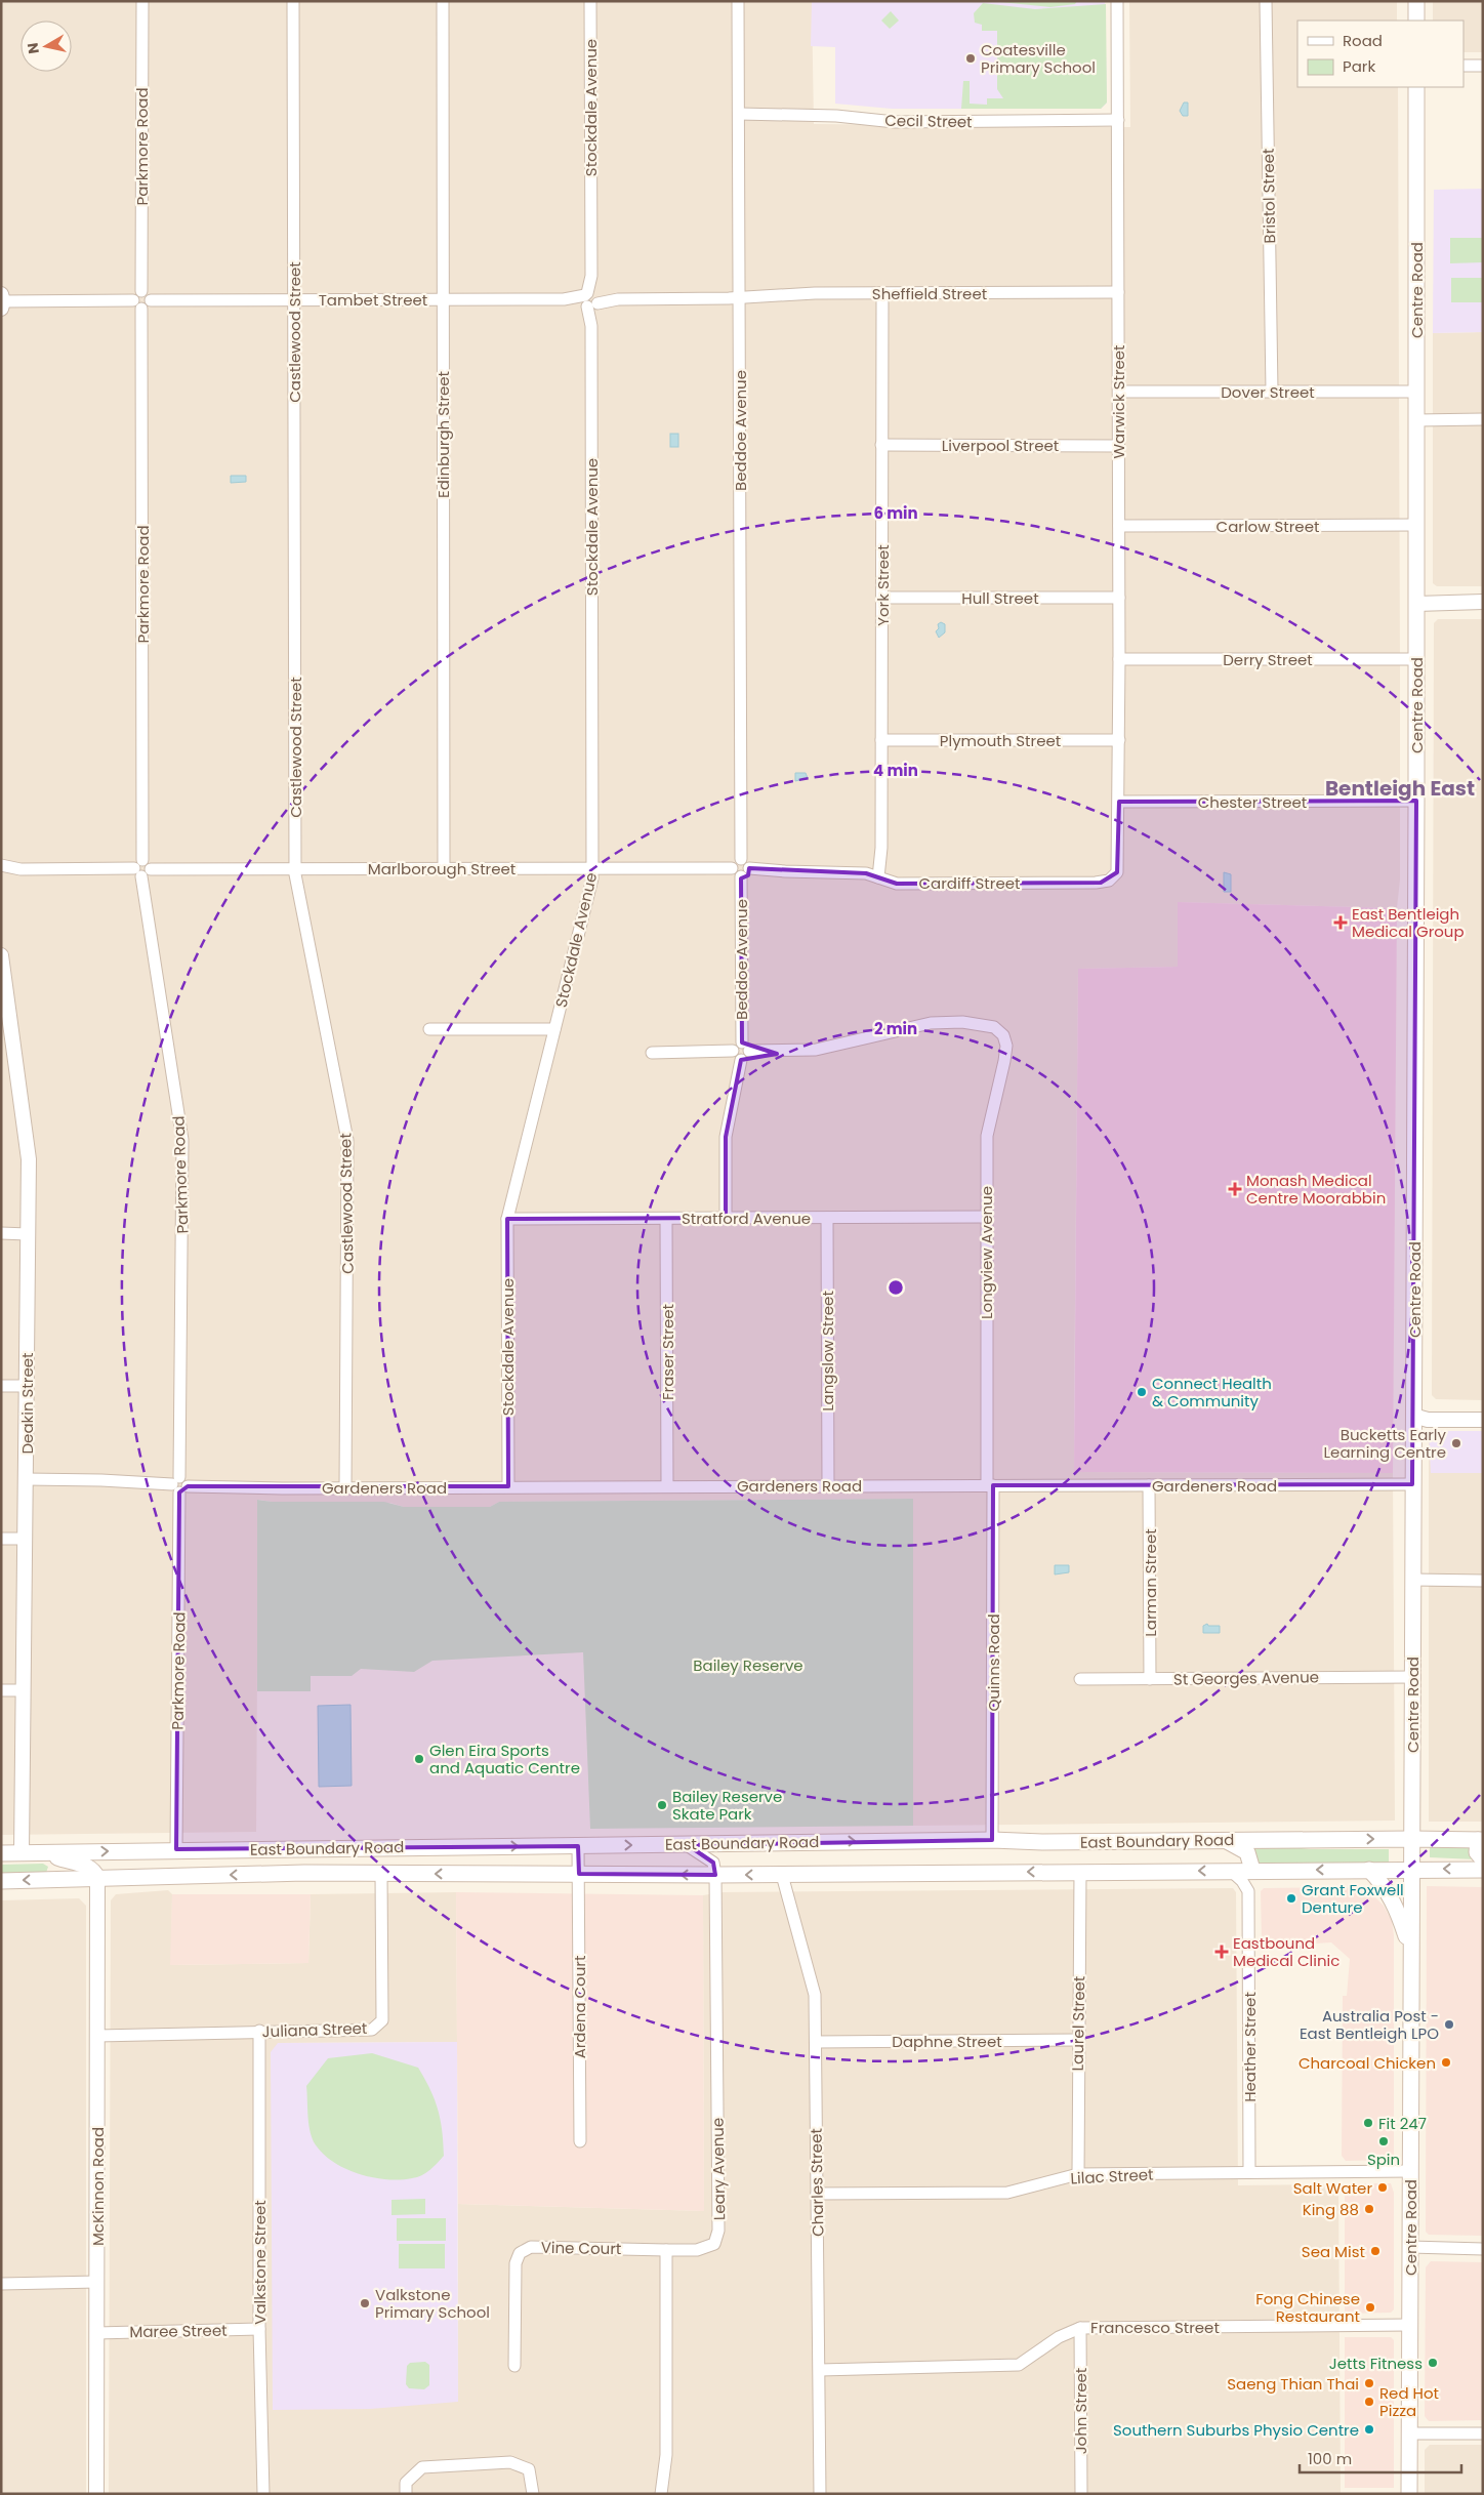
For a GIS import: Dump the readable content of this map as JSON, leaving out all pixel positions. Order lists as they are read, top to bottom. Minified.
{"streets":{"main road":["Centre Road","East Boundary Road"],"street":["Stockdale Avenue","Cecil Street","Parkmore Road","Bristol Street","Sheffield Street","Tambet Street","Castlewood Street","Dover Street","Warwick Street","Beddoe Avenue","Edinburgh Street","Liverpool Street","Carlow Street","York Street","Hull Street","Derry Street","Plymouth Street","Chester Street","Marlborough Street","Cardiff Street","Stratford Avenue","Longview Avenue","Langslow Street","Fraser Street","Deakin Street","Gardeners Road","Larman Street","Quinns Road","St Georges Avenue","Ardena Court","Laurel Street","Juliana Street","Daphne Street","Heather Street","Leary Avenue","Lilac Street","Charles Street","McKinnon Road","Vine Court","Valkstone Street","Francesco Street","Maree Street","John Street"]},"crossings":[["Stockdale Avenue","Tambet Street"],["Stockdale Avenue","Marlborough Street"],["Stockdale Avenue","Stratford Avenue"],["Stockdale Avenue","Gardeners Road"],["Cecil Street","Warwick Street"],["Cecil Street","Beddoe Avenue"],["Parkmore Road","Tambet Street"],["Parkmore Road","Marlborough Street"],["Parkmore Road","Gardeners Road"],["Parkmore Road","East Boundary Road"],["Bristol Street","Dover Street"],["Centre Road","Dover Street"],["Centre Road","Carlow Street"],["Centre Road","Derry Street"],["Centre Road","Chester Street"],["Centre Road","Gardeners Road"],["Centre Road","St Georges Avenue"],["Centre Road","East Boundary Road"],["Centre Road","Lilac Street"],["Centre Road","Francesco Street"],["Sheffield Street","Tambet Street"],["Sheffield Street","Warwick Street"],["Sheffield Street","Beddoe Avenue"],["Sheffield Street","York Street"],["Tambet Street","Castlewood Street"],["Tambet Street","Beddoe Avenue"],["Tambet Street","Edinburgh Street"],["Castlewood Street","Marlborough Street"],["Castlewood Street","Gardeners Road"],["Dover Street","Warwick Street"],["Warwick Street","Liverpool Street"],["Warwick Street","Carlow Street"],["Warwick Street","Hull Street"],["Warwick Street","Derry Street"],["Warwick Street","Plymouth Street"],["Warwick Street","Chester Street"],["Warwick Street","Cardiff Street"],["Beddoe Avenue","Marlborough Street"],["Beddoe Avenue","Cardiff Street"],["Beddoe Avenue","Longview Avenue"],["Edinburgh Street","Marlborough Street"],["Liverpool Street","York Street"],["York Street","Hull Street"],["York Street","Plymouth Street"],["York Street","Cardiff Street"],["Chester Street","Cardiff Street"],["Stratford Avenue","Longview Avenue"],["Stratford Avenue","Langslow Street"],["Stratford Avenue","Fraser Street"],["Longview Avenue","Gardeners Road"],["Longview Avenue","Quinns Road"],["Langslow Street","Gardeners Road"],["Fraser Street","Gardeners Road"],["Deakin Street","Gardeners Road"],["Deakin Street","East Boundary Road"],["Gardeners Road","Larman Street"],["Gardeners Road","Quinns Road"],["Larman Street","St Georges Avenue"],["Quinns Road","East Boundary Road"],["East Boundary Road","Ardena Court"],["East Boundary Road","Laurel Street"],["East Boundary Road","Juliana Street"],["East Boundary Road","Heather Street"],["East Boundary Road","Leary Avenue"],["East Boundary Road","Charles Street"],["East Boundary Road","McKinnon Road"],["Laurel Street","Daphne Street"],["Laurel Street","Lilac Street"],["Juliana Street","McKinnon Road"],["Juliana Street","Valkstone Street"],["Daphne Street","Charles Street"],["Heather Street","Lilac Street"],["Leary Avenue","Vine Court"],["Lilac Street","Charles Street"],["Charles Street","Francesco Street"],["McKinnon Road","Maree Street"],["Valkstone Street","Maree Street"],["Francesco Street","John Street"]],"districts":["Bentleigh East"],"parks":["Bailey Reserve"],"places":{"other":["Coatesville Primary School","Connect Health & Community","Bucketts Early Learning Centre","Glen Eira Sports and Aquatic Centre","Bailey Reserve Skate Park","Grant Foxwell Denture","Australia Post - East Bentleigh LPO","Charcoal Chicken","Fit 247","Spin","Salt Water","King 88","Sea Mist","Valkstone Primary School","Fong Chinese Restaurant","Jetts Fitness","Saeng Thian Thai","Red Hot Pizza","Southern Suburbs Physio Centre"],"health":["East Bentleigh Medical Group","Monash Medical Centre Moorabbin","Eastbound Medical Clinic"]},"legend":["Road","Park"],"scale_bar":"100 m","north":"left","rings":["6 min","4 min","2 min"]}
